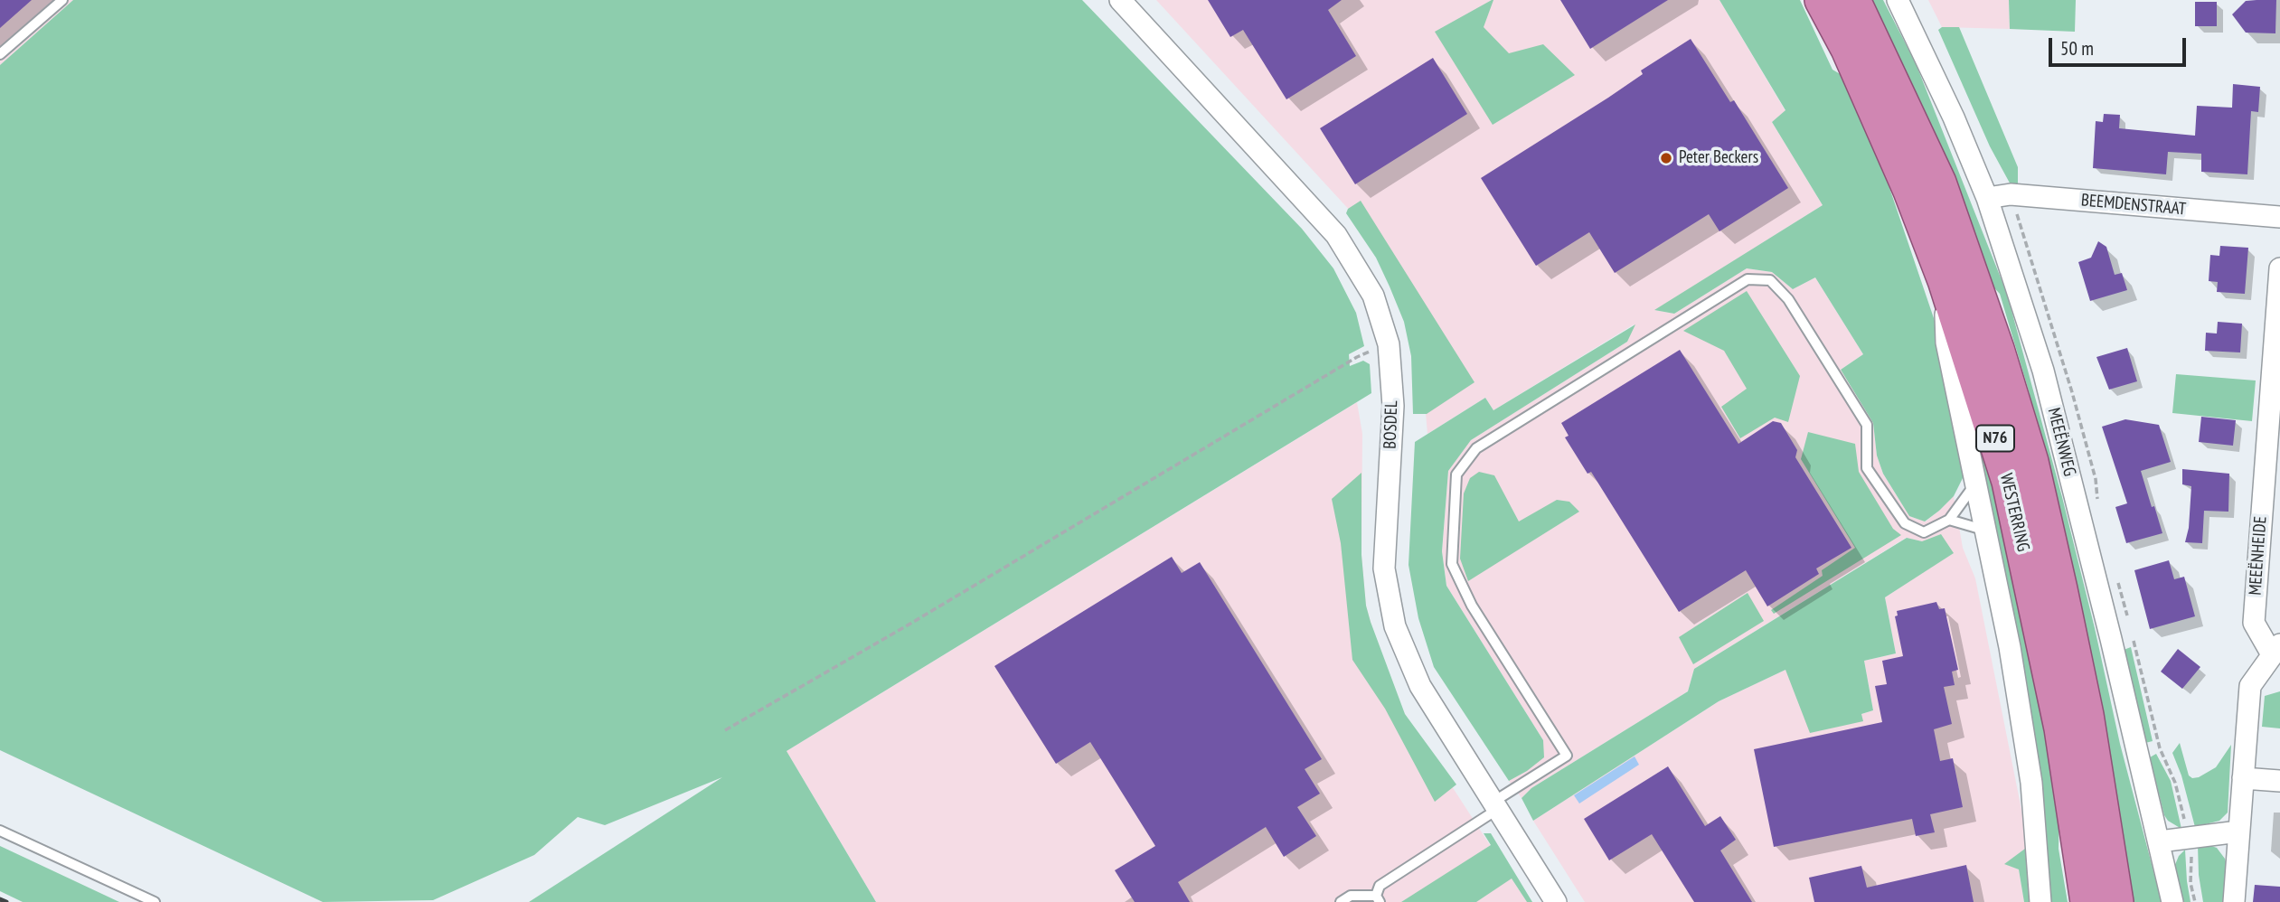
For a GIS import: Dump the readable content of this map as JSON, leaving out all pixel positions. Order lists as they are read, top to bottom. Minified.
{"streets":{"highway":["N76","WESTERRING"],"street":["BEEMDENSTRAAT","BOSDEL","MEEËNWEG","MEEËNHEIDE"]},"crossings":[["BEEMDENSTRAAT","MEEËNWEG"]],"places":["Peter Beckers"],"scale_bar":"50 m"}
